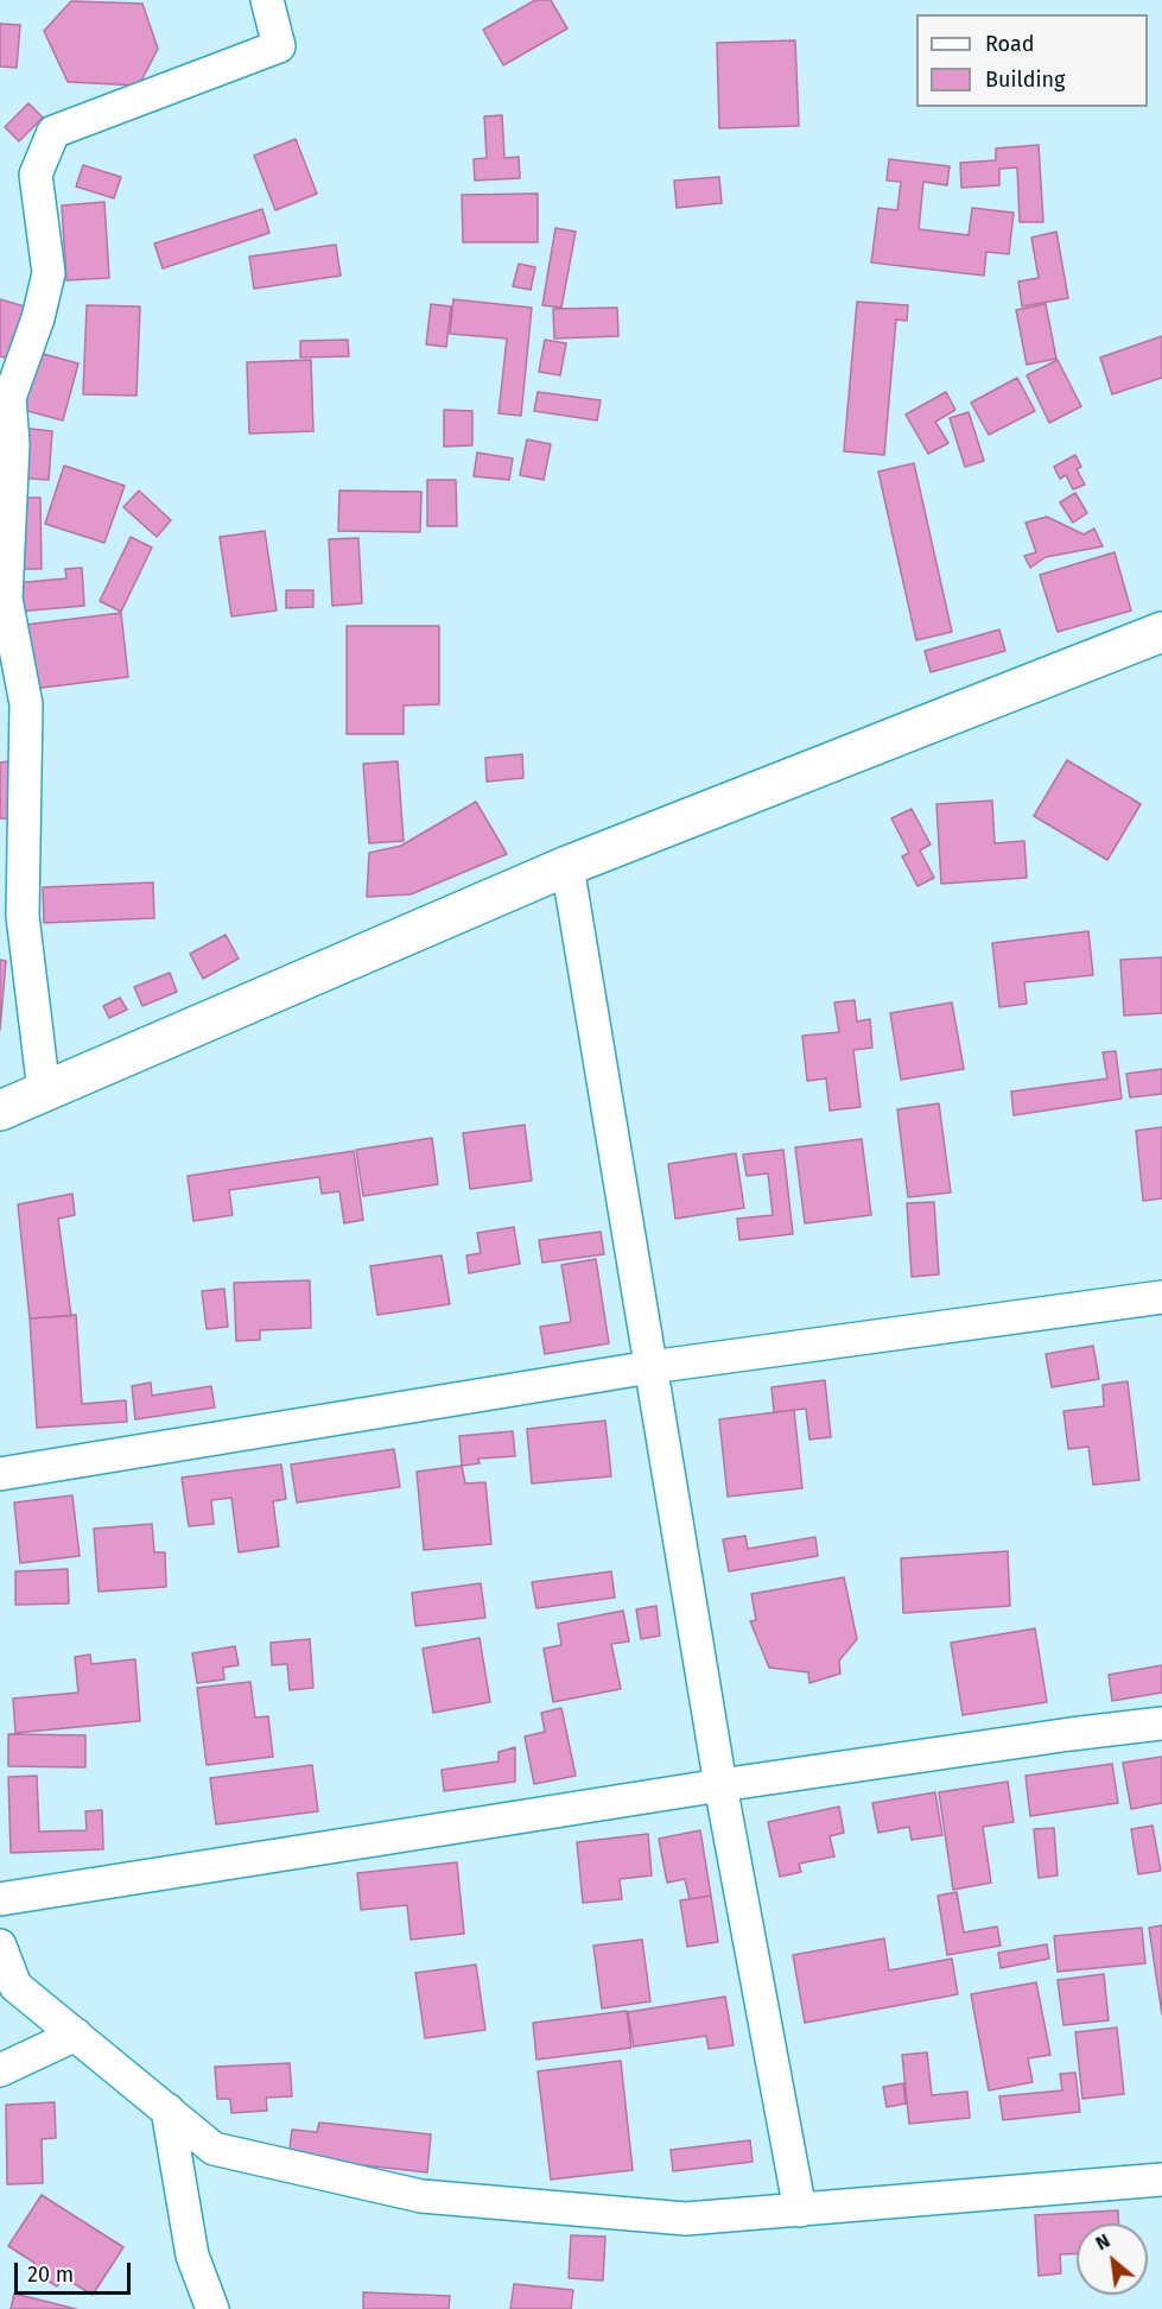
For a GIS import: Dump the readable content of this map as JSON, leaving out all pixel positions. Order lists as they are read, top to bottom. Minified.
{"legend":["Road","Building"],"scale_bar":"20 m","north":"top left"}
